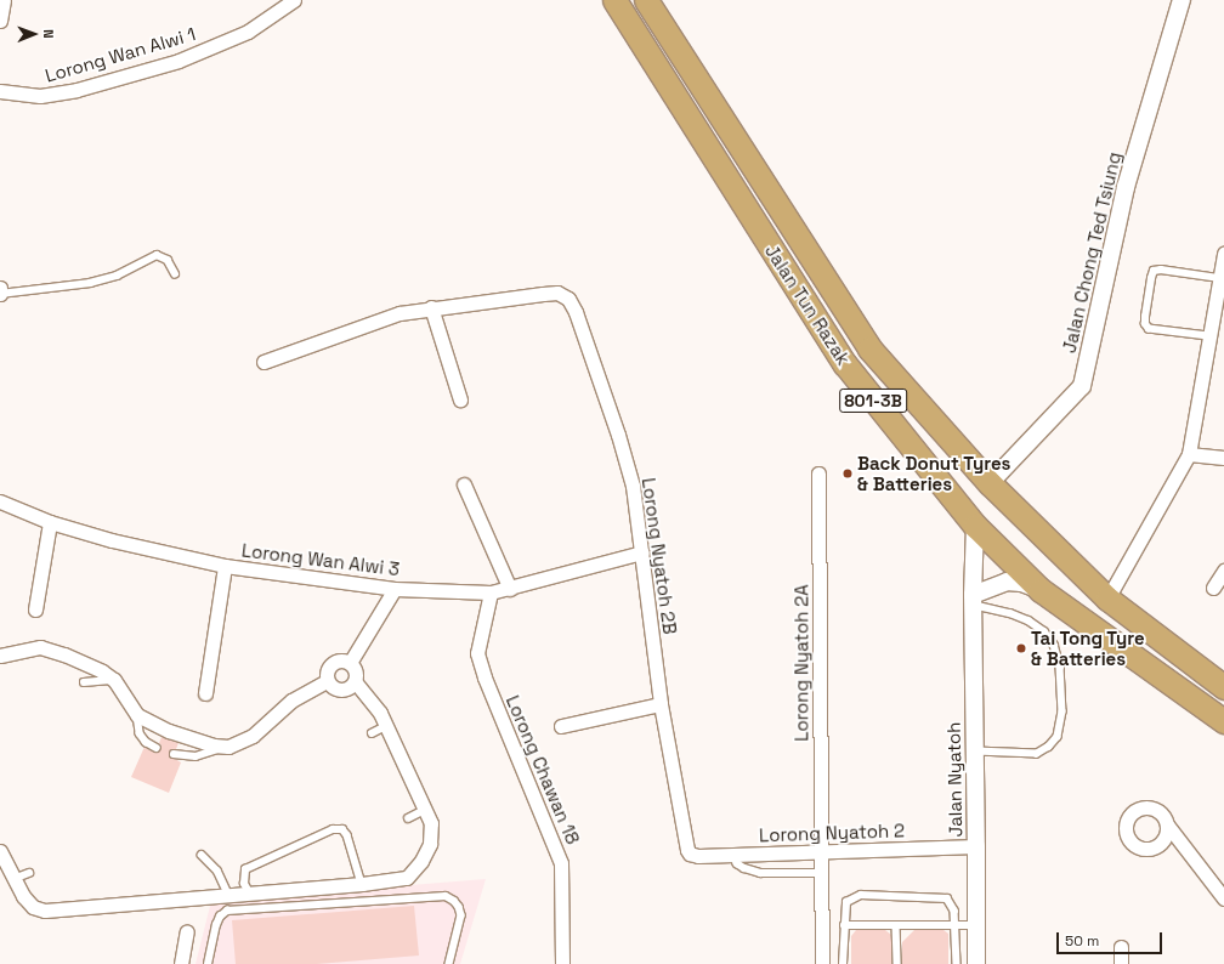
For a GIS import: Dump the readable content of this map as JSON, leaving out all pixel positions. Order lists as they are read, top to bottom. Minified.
{"streets":{"highway":["Jalan Tun Razak","801-3B"],"street":["Lorong Wan Alwi 1","Jalan Chong Ted Tsiung","Lorong Nyatoh 2B","Lorong Wan Alwi 3","Lorong Nyatoh 2A","Lorong Chawan 18","Jalan Nyatoh","Lorong Nyatoh 2"]},"crossings":[["Jalan Chong Ted Tsiung","Jalan Tun Razak"],["Jalan Tun Razak","Jalan Nyatoh"],["Lorong Nyatoh 2B","Lorong Wan Alwi 3"],["Lorong Nyatoh 2B","Lorong Nyatoh 2"],["Lorong Wan Alwi 3","Lorong Chawan 18"],["Lorong Nyatoh 2A","Lorong Nyatoh 2"],["Jalan Nyatoh","Lorong Nyatoh 2"]],"places":["Back Donut Tyres & Batteries","Tai Tong Tyre & Batteries"],"scale_bar":"50 m","north":"right"}
